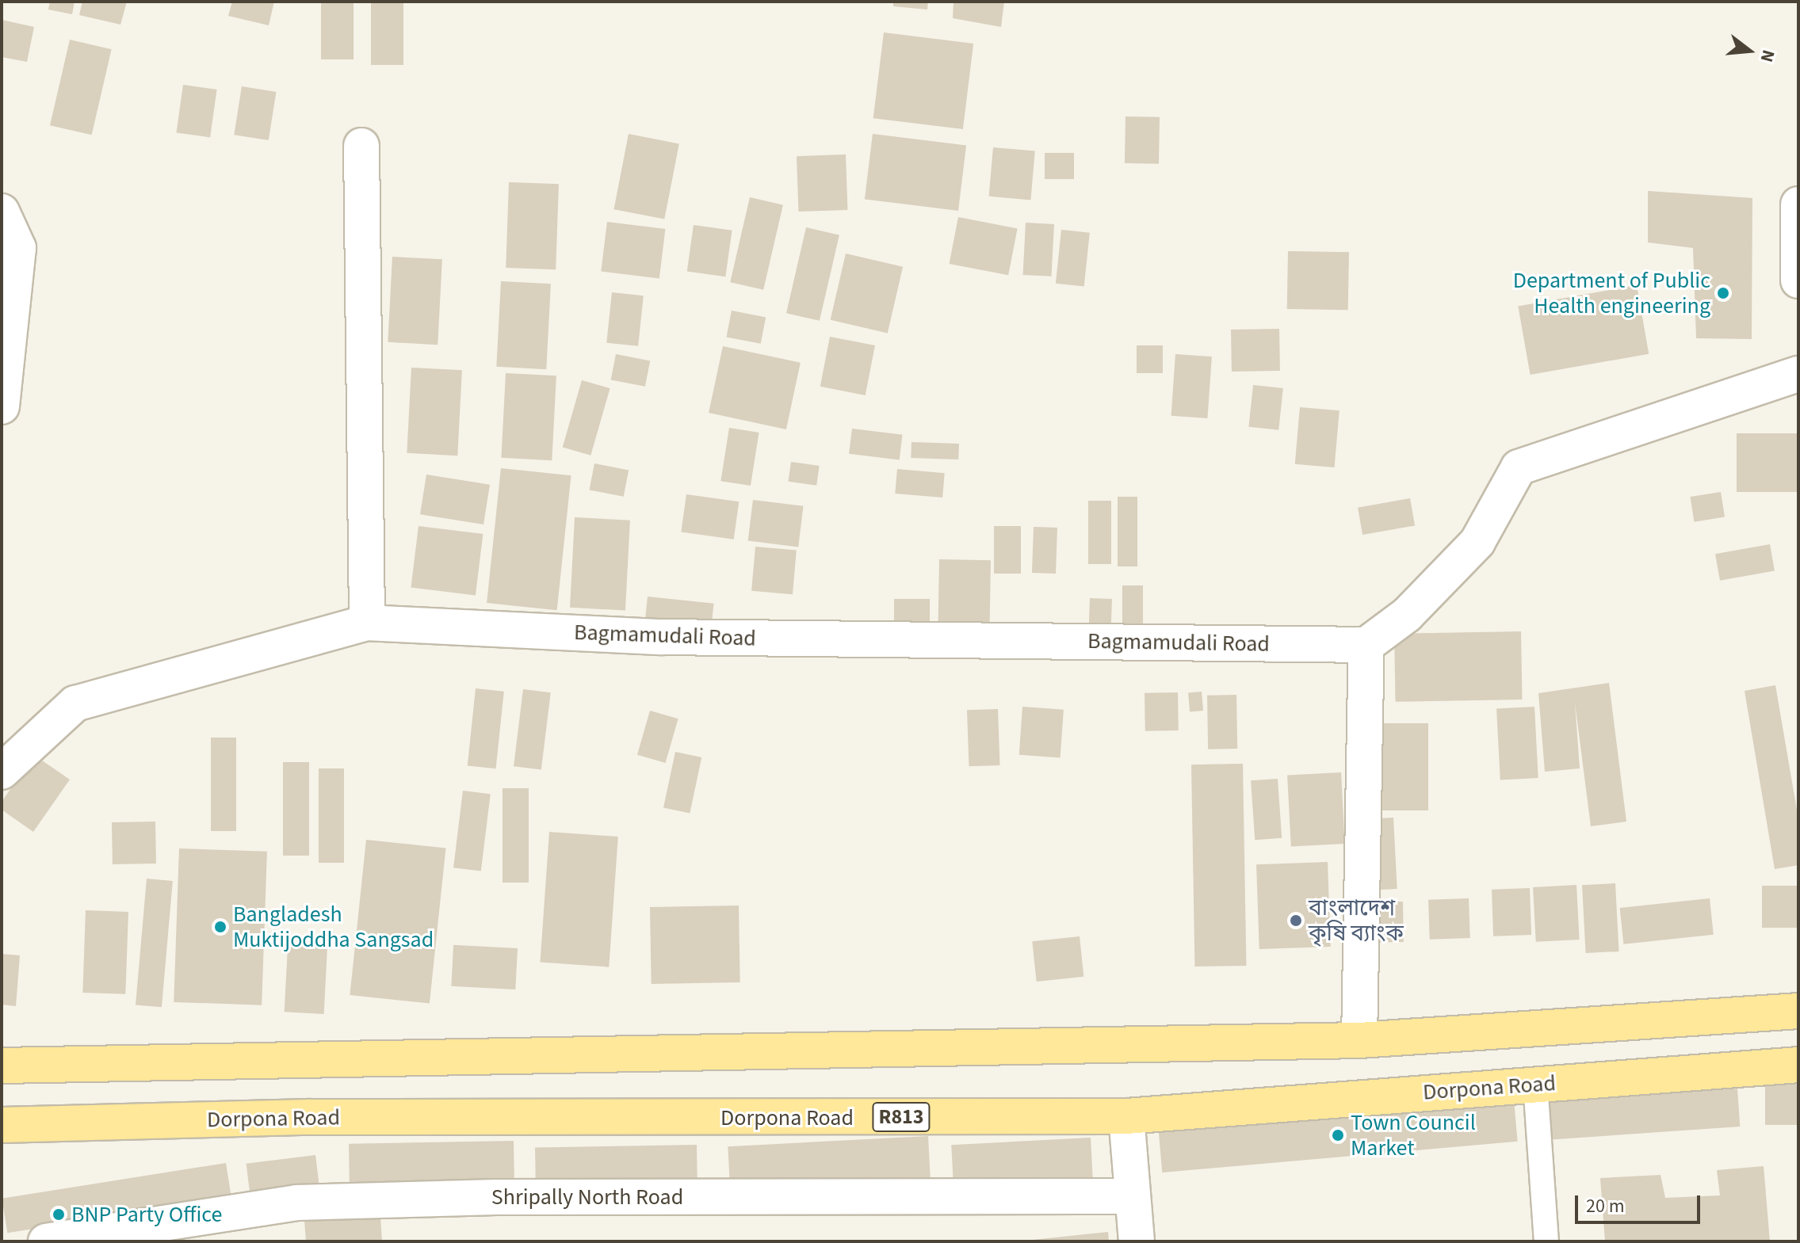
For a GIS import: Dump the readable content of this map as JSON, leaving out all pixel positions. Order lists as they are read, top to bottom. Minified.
{"streets":{"main road":["Dorpona Road","R813"],"street":["Bagmamudali Road","Shripally North Road"]},"places":["Department of Public Health engineering","বাংলাদেশ কৃষি ব্যাংক","Bangladesh Muktijoddha Sangsad","Town Council Market","BNP Party Office"],"scale_bar":"20 m","north":"right"}
